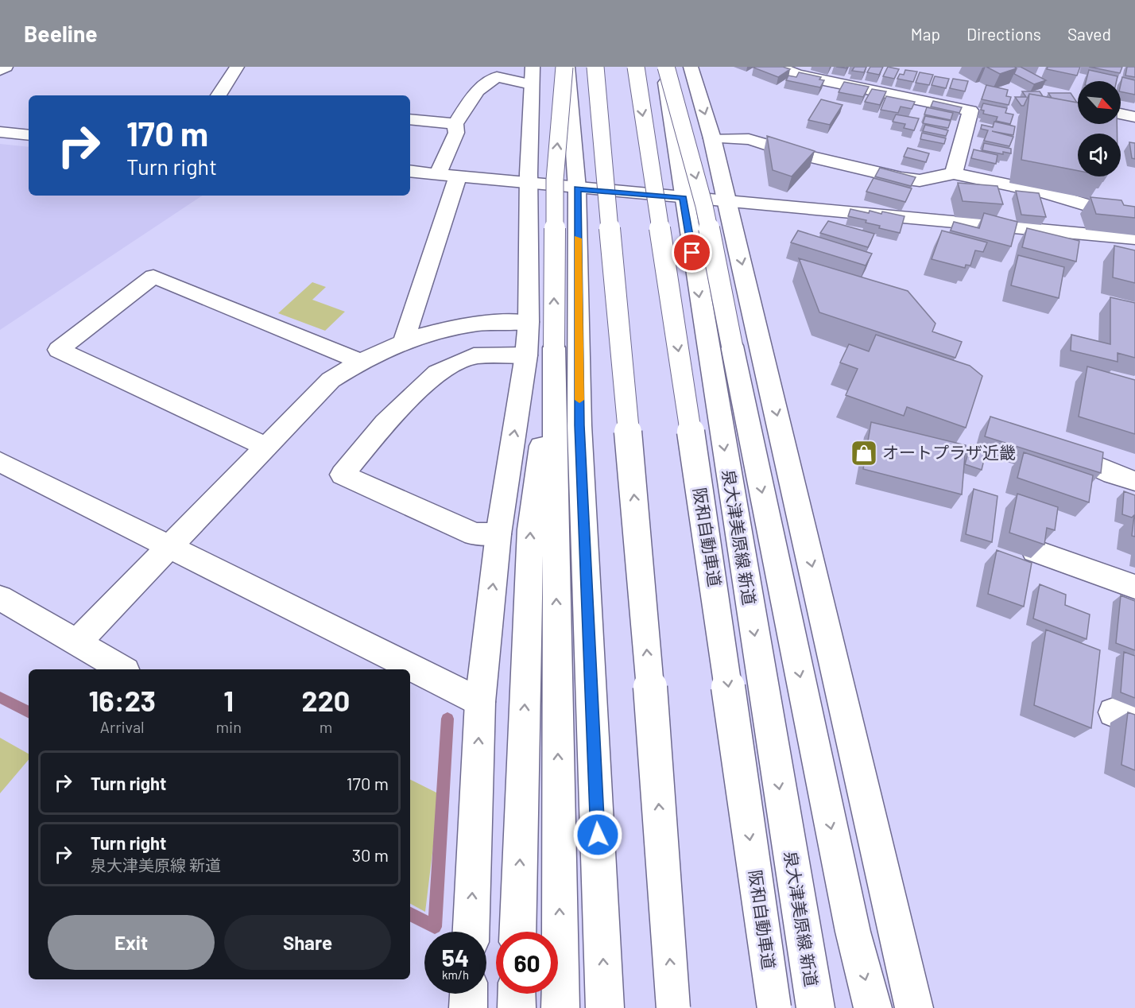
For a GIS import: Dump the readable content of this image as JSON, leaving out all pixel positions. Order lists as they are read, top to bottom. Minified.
{"streets":{"main road":["阪和自動車道","泉大津美原線 新道"]},"places":{"shop":["オートプラザ近畿"]},"north":"bottom right","page":{"header":"Beeline","nav":["Map","Directions","Saved"],"turn":["170 m","Turn right"],"eta":["16:23","Arrival","1","min","220","m"],"list":[{"name":"Turn right","value":"170 m"},{"name":"Turn right","note":"泉大津美原線 新道","value":"30 m"}],"buttons":["Exit","Share"],"speed":"54 km/h","limit":"60"}}
